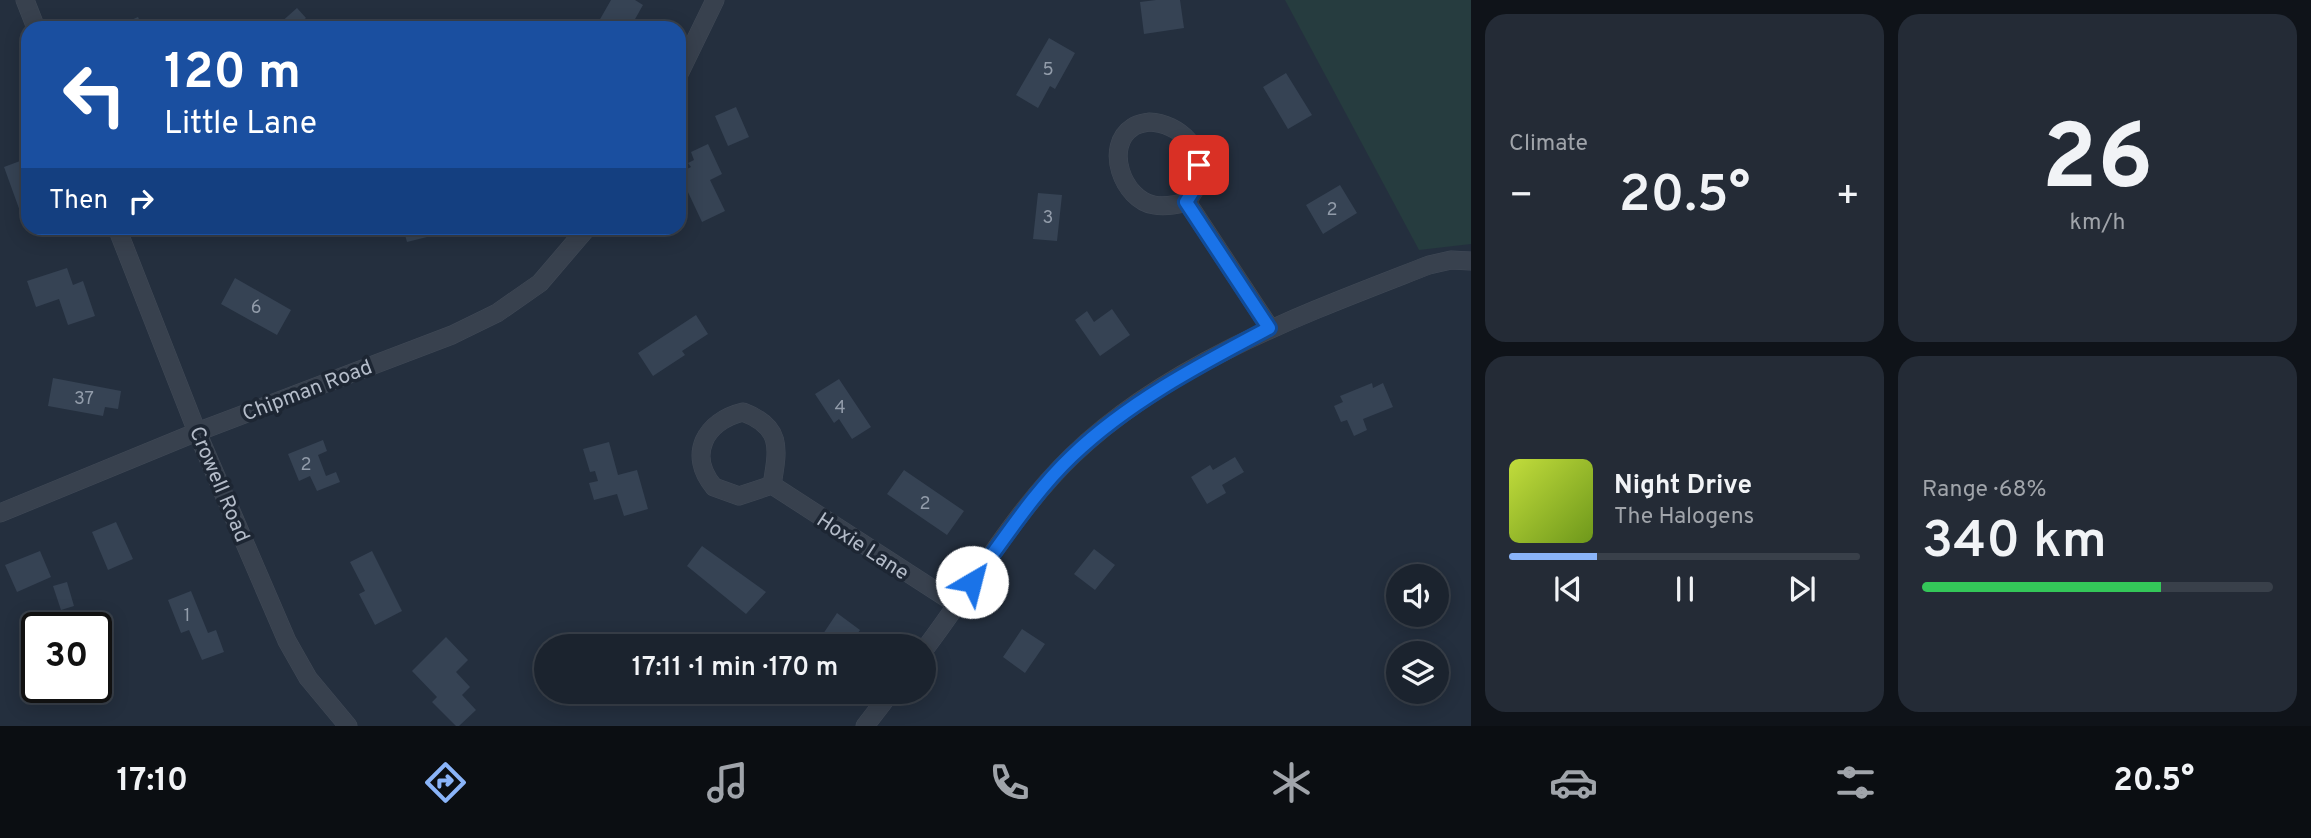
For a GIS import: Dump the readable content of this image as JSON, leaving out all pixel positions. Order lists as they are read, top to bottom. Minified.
{"streets":{"street":["Chipman Road","Crowell Road","Hoxie Lane"]},"crossings":[["Chipman Road","Crowell Road"]],"house_numbers":["5","2","3","6","37","4","2","2","1"],"page":{"tile":["Climate",["26","km/h"],["Range · 68%","340 km"]],"turn":["120 m","Little Lane"],"then":"Then","heat":["−","20.5°","+"],"song":["Night Drive","The Halogens"],"limit":"30","trip":"17:11 · 1 min · 170 m","tabs":["17:10","20.5°"]}}
